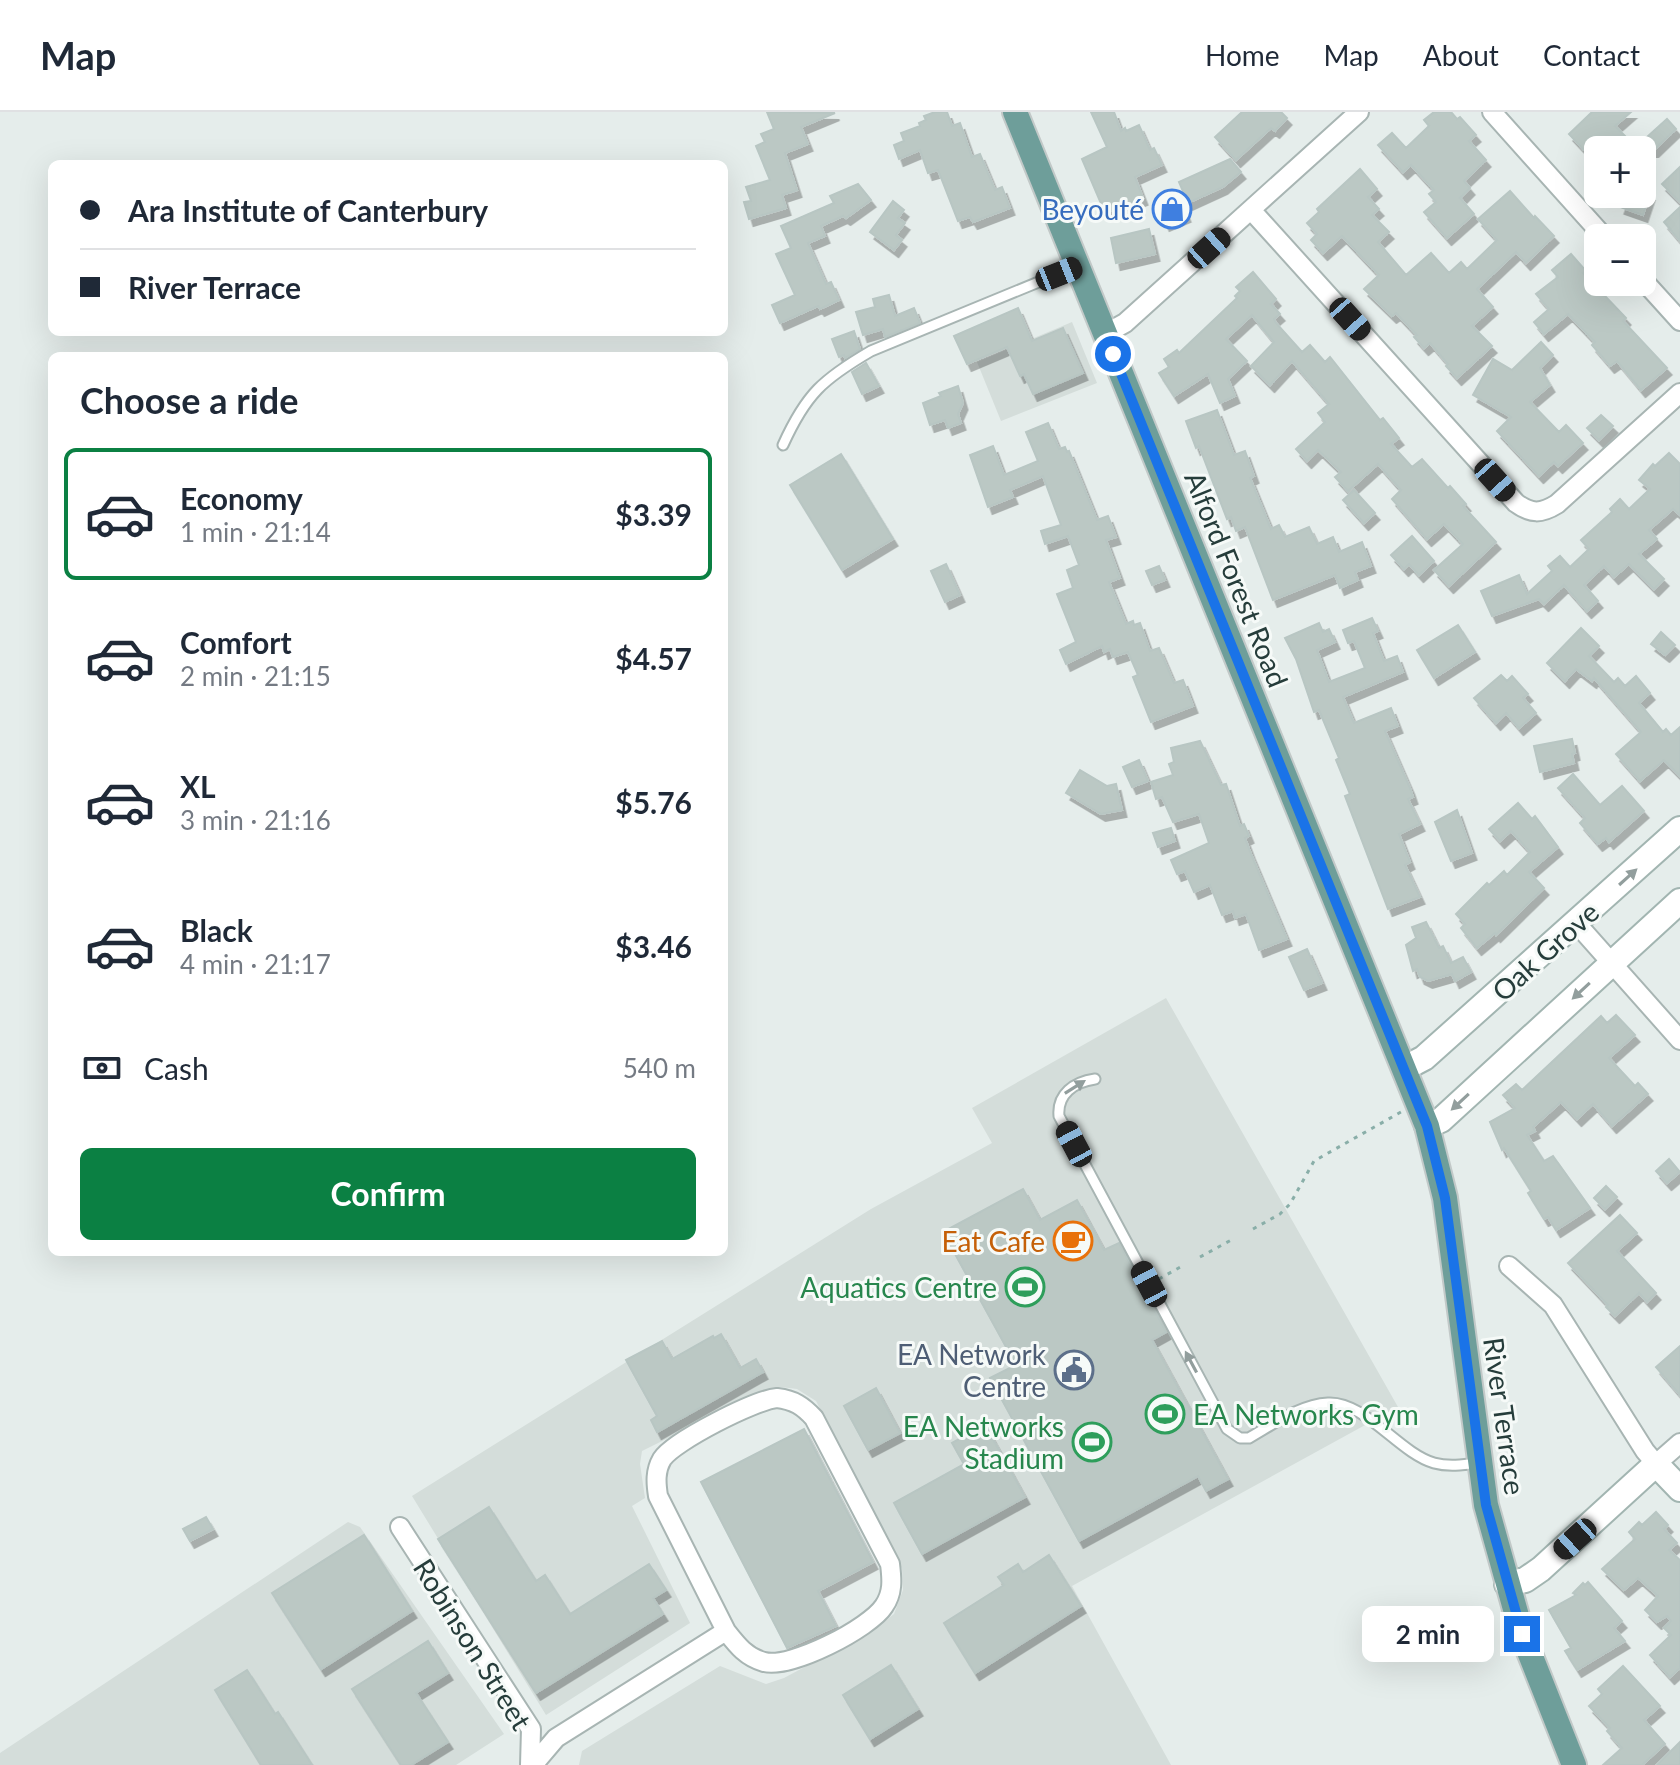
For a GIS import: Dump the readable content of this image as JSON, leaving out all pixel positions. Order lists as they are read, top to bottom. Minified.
{"streets":{"main road":["Alford Forest Road","River Terrace"],"street":["Oak Grove","Robinson Street"]},"crossings":[["Alford Forest Road","Oak Grove"],["Alford Forest Road","River Terrace"],["Oak Grove","River Terrace"]],"places":{"shop":["Beyouté"],"cafe":["Eat Cafe"],"sports":["Aquatics Centre","EA Networks Gym","EA Networks Stadium"],"public building":["EA Network Centre"]},"page":{"header":"Map","nav":["Home","Map","About","Contact"],"map_buttons":["+","−"],"banner":["Ara Institute of Canterbury","River Terrace"],"heading":"Choose a ride","list":[{"name":"Economy","note":"1 min · 21:14","value":"$3.39"},{"name":"Comfort","note":"2 min · 21:15","value":"$4.57"},{"name":"XL","note":"3 min · 21:16","value":"$5.76"},{"name":"Black","note":"4 min · 21:17","value":"$3.46"}],"pay":["Cash","540 m"],"buttons":"Confirm","bubble":"2 min"}}
